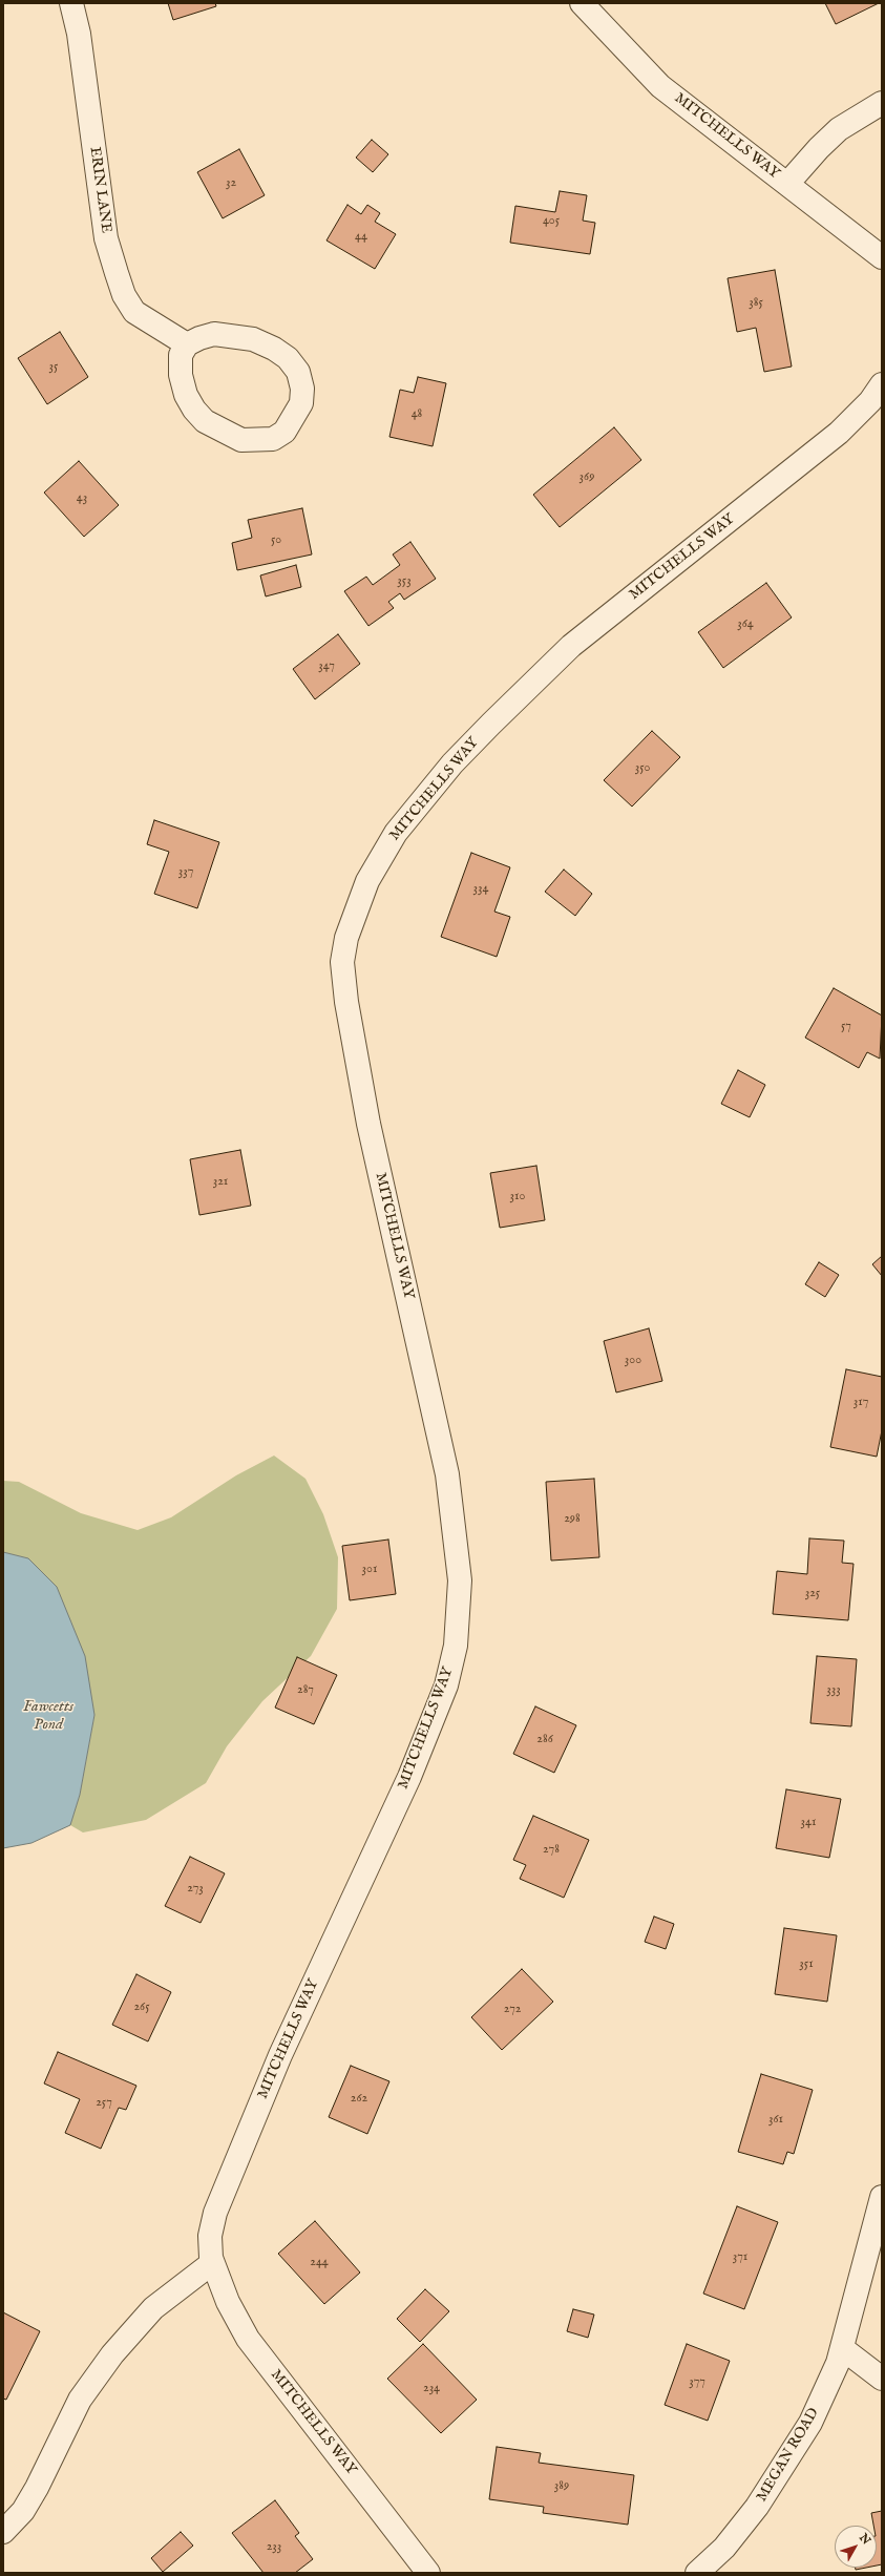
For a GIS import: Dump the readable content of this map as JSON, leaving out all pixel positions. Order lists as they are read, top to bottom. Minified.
{"streets":{"street":["MITCHELLS WAY","ERIN LANE","MEGAN ROAD"]},"water":["Fawcetts Pond"],"house_numbers":["32","405","44","385","35","48","369","43","50","353","364","347","350","337","334","57","321","310","300","317","298","301","325","287","333","286","341","278","273","351","265","272","262","257","361","371","244","377","234","389","233"],"north":"top right"}
